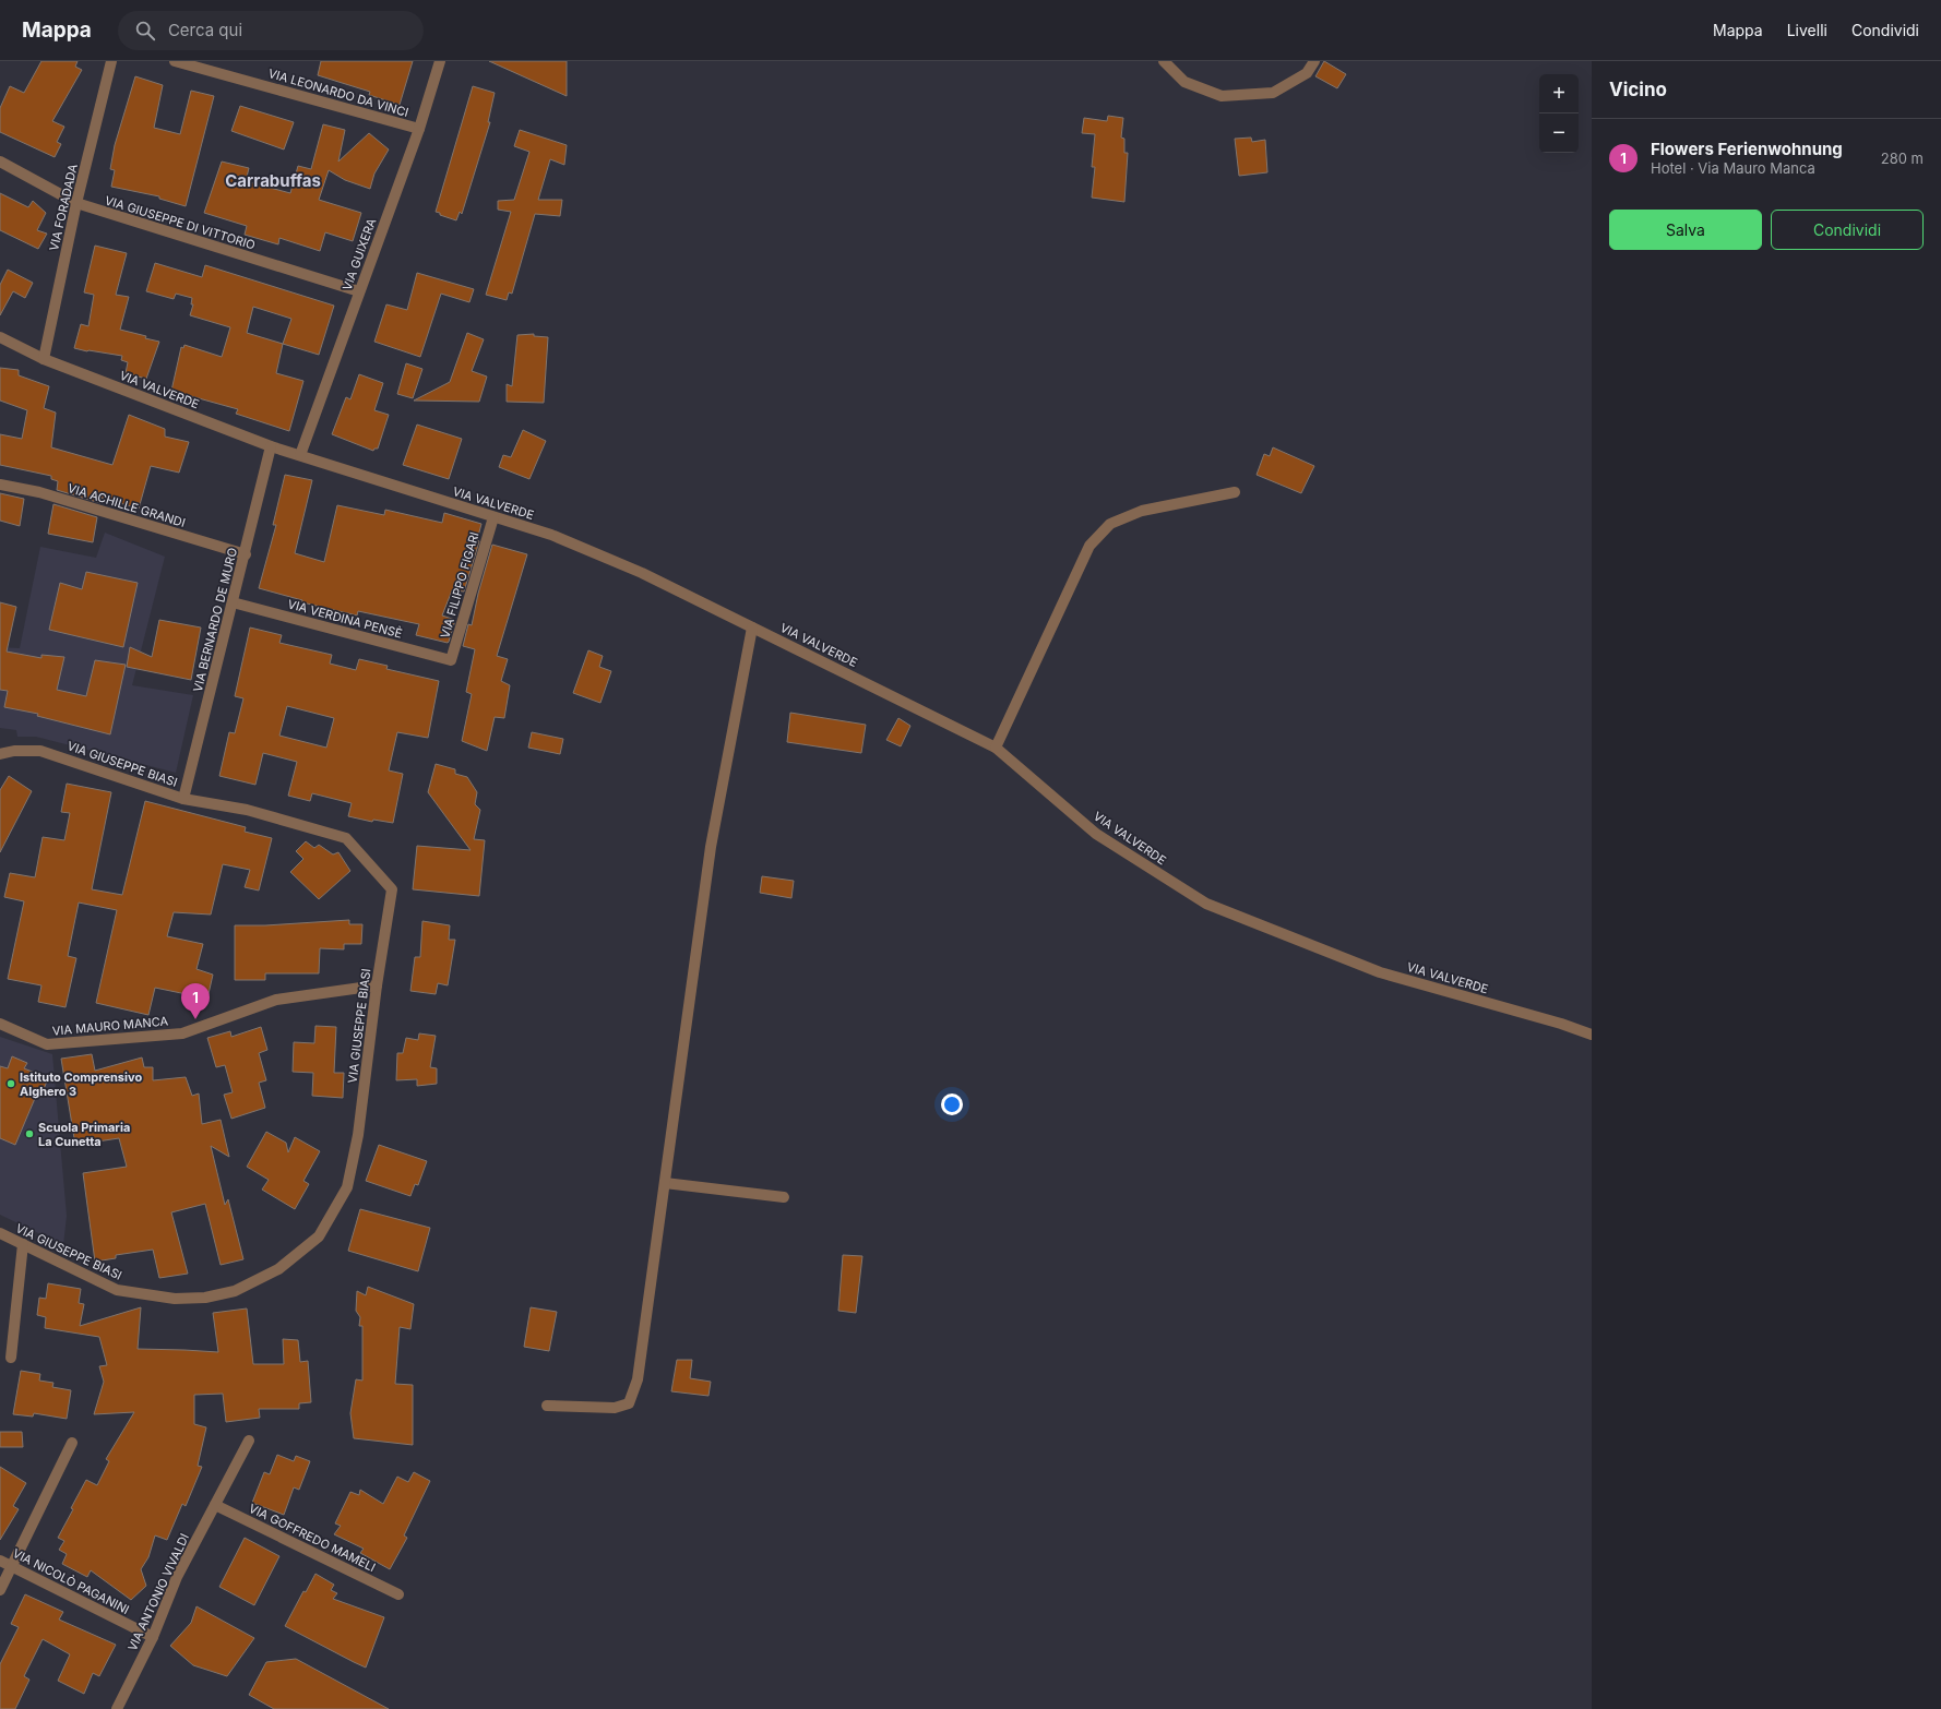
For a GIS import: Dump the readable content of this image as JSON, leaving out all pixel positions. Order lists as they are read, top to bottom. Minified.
{"streets":{"street":["VIA LEONARDO DA VINCI","VIA FORADADA","VIA GIUSEPPE DI VITTORIO","VIA GUIXERA","VIA VALVERDE","VIA ACHILLE GRANDI","VIA FILIPPO FIGARI","VIA VERDINA PENSÈ","VIA BERNARDO DE MURO","VIA GIUSEPPE BIASI","VIA MAURO MANCA","VIA GOFFREDO MAMELI","VIA NICOLÒ PAGANINI","VIA ANTONIO VIVALDI"]},"crossings":[["VIA LEONARDO DA VINCI","VIA GUIXERA"],["VIA FORADADA","VIA GIUSEPPE DI VITTORIO"],["VIA FORADADA","VIA VALVERDE"],["VIA GIUSEPPE DI VITTORIO","VIA GUIXERA"],["VIA GUIXERA","VIA VALVERDE"],["VIA VALVERDE","VIA FILIPPO FIGARI"],["VIA VALVERDE","VIA BERNARDO DE MURO"],["VIA ACHILLE GRANDI","VIA BERNARDO DE MURO"],["VIA FILIPPO FIGARI","VIA VERDINA PENSÈ"],["VIA VERDINA PENSÈ","VIA BERNARDO DE MURO"],["VIA BERNARDO DE MURO","VIA GIUSEPPE BIASI"],["VIA GIUSEPPE BIASI","VIA MAURO MANCA"],["VIA GOFFREDO MAMELI","VIA ANTONIO VIVALDI"],["VIA NICOLÒ PAGANINI","VIA ANTONIO VIVALDI"]],"districts":["Carrabuffas"],"places":["Istituto Comprensivo Alghero 3","Scuola Primaria La Cunetta"],"page":{"header":"Mappa","search":"Cerca qui","nav":["Mappa","Livelli","Condividi"],"heading":"Vicino","map_buttons":["+","−"],"list":[{"mark":"1","name":"Flowers Ferienwohnung","note":"Hotel · Via Mauro Manca","value":"280 m"}],"buttons":["Salva","Condividi"],"pins":"1"}}
